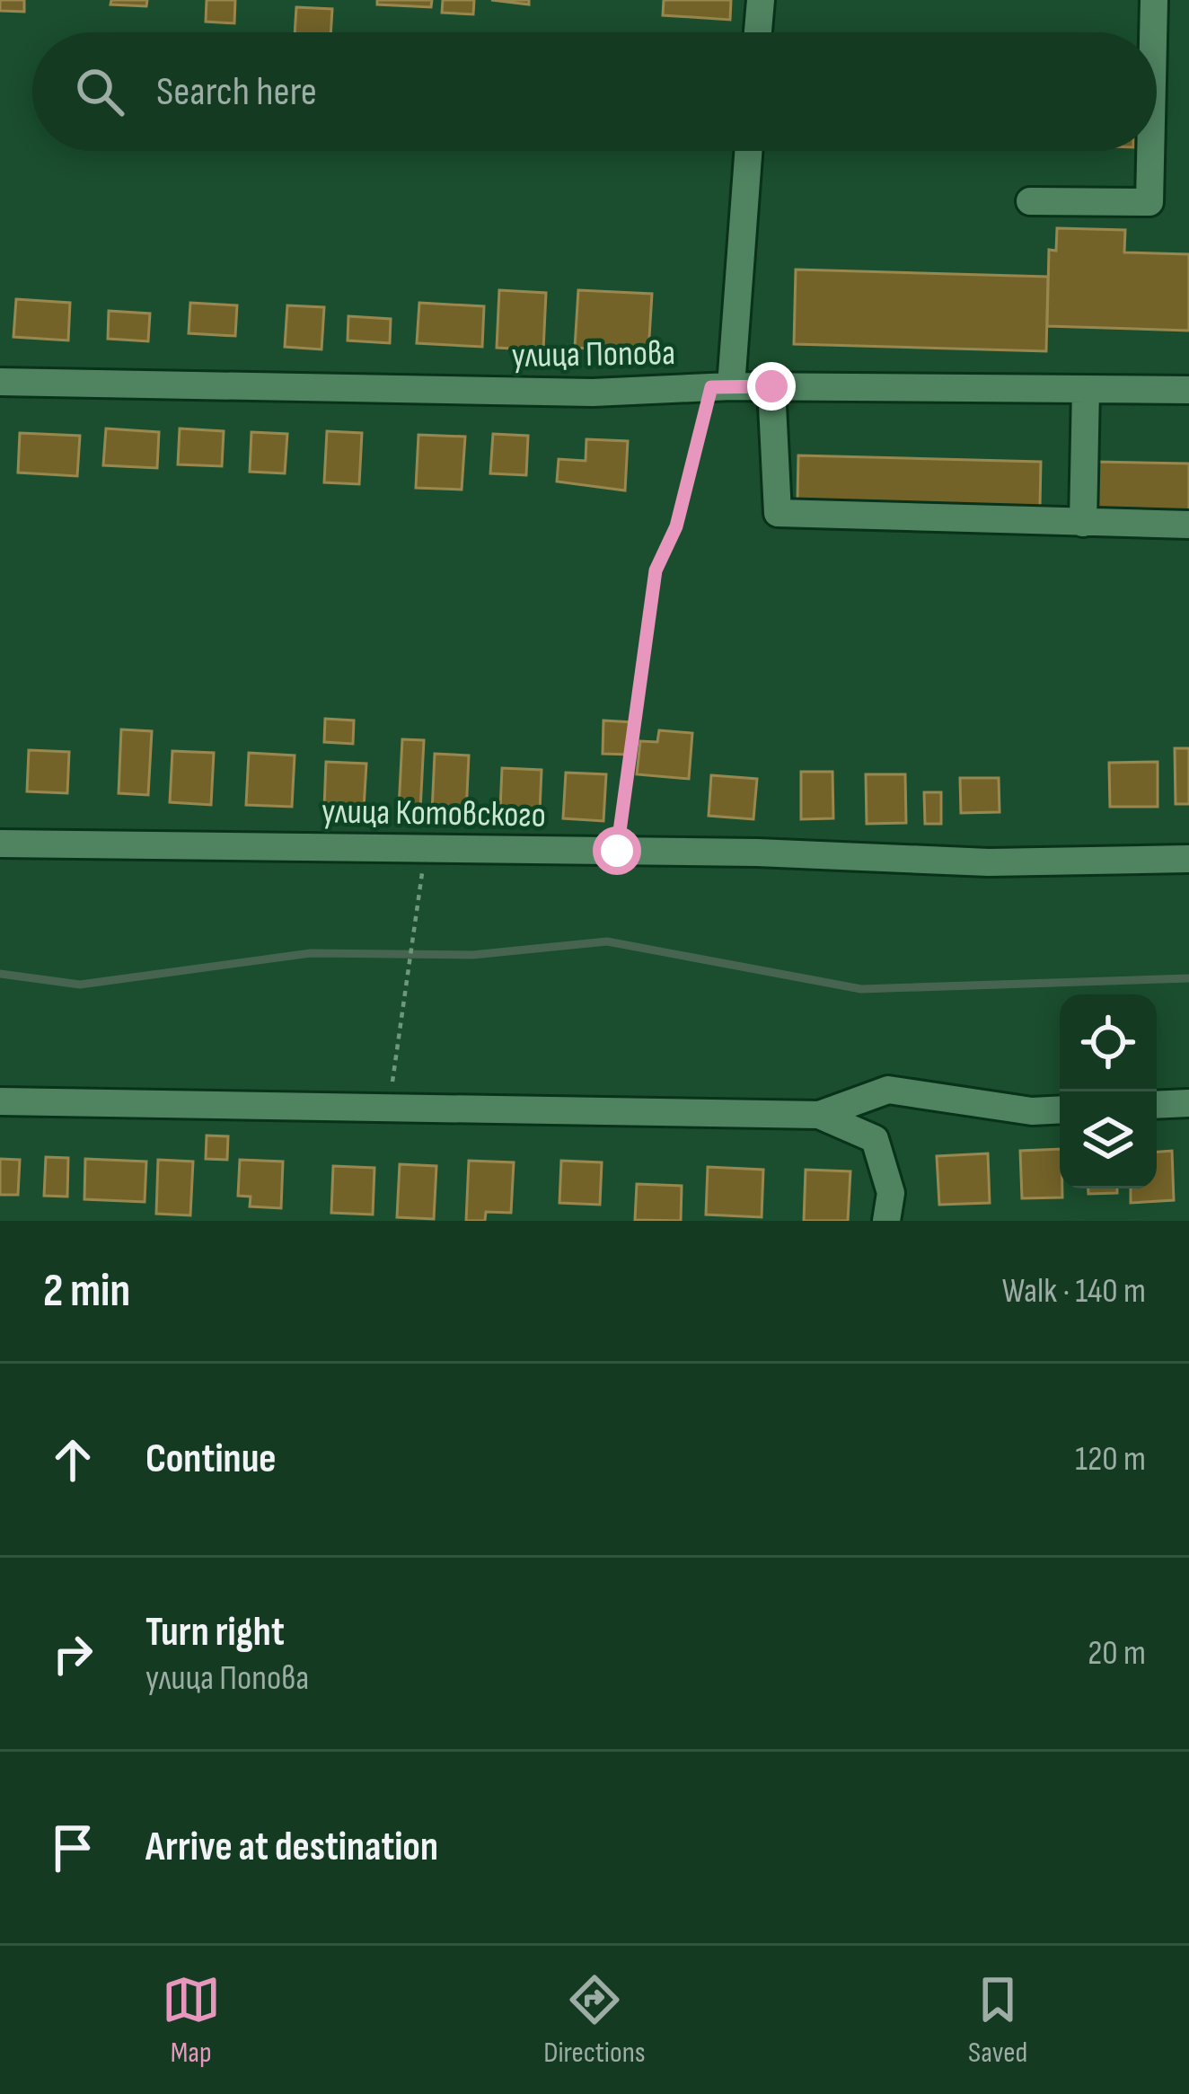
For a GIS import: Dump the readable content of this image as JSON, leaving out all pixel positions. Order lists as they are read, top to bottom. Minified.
{"streets":{"street":["улица Попова","улица Котовского"]},"page":{"search":"Search here","heading":["2 min","Walk · 140 m"],"list":[["Continue","120 m"],["Turn right","улица Попова","20 m"],"Arrive at destination"],"nav":["Map","Directions","Saved"]}}
